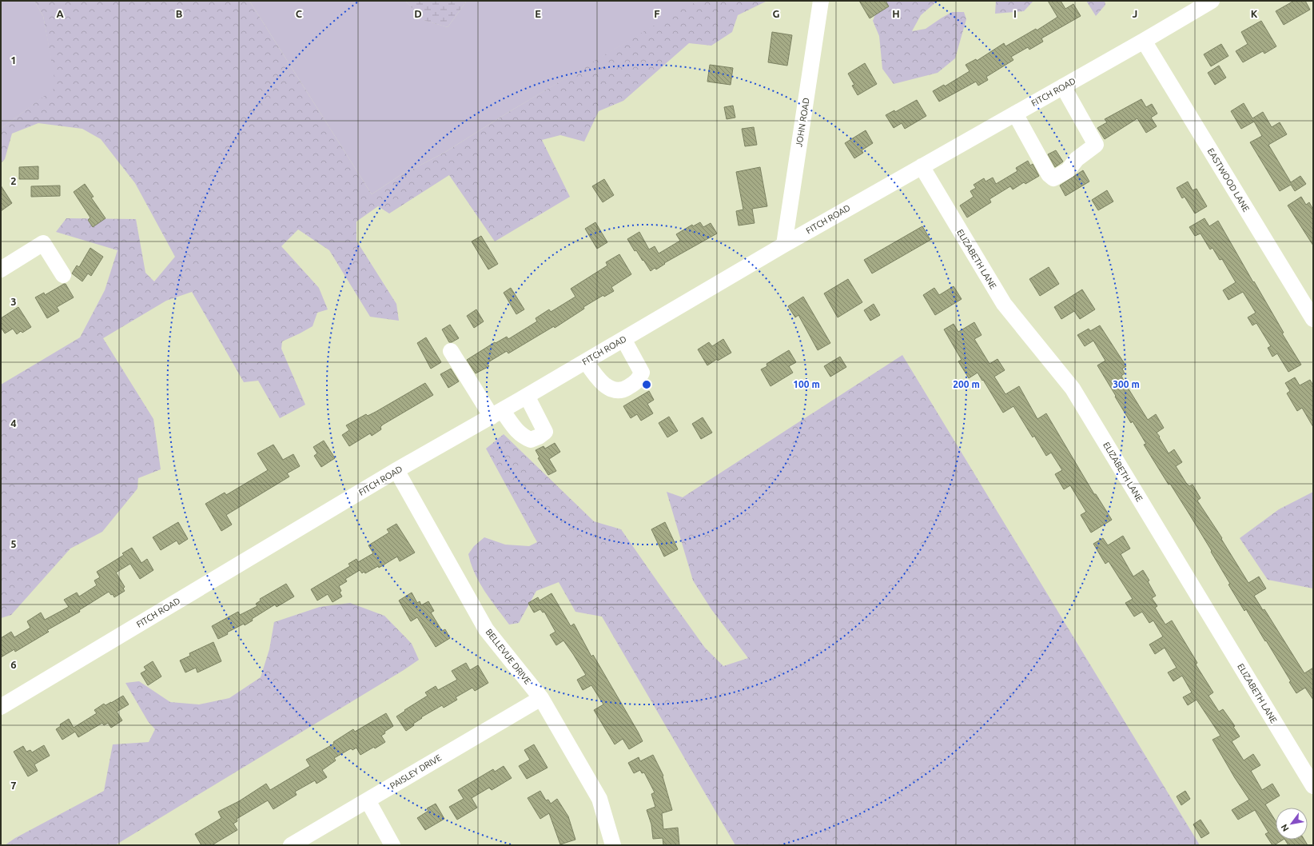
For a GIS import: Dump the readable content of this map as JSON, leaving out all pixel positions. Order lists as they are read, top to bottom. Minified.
{"streets":{"street":["FITCH ROAD","JOHN ROAD","EASTWOOD LANE","ELIZABETH LANE","BELLEVUE DRIVE","PAISLEY DRIVE"]},"crossings":[["FITCH ROAD","JOHN ROAD"],["FITCH ROAD","EASTWOOD LANE"],["FITCH ROAD","ELIZABETH LANE"],["FITCH ROAD","BELLEVUE DRIVE"],["BELLEVUE DRIVE","PAISLEY DRIVE"]],"north":"bottom left","grid":{"columns":["A","B","C","D","E","F","G","H","I","J","K"],"rows":["1","2","3","4","5","6","7"]},"rings":["100 m","200 m","300 m"]}
